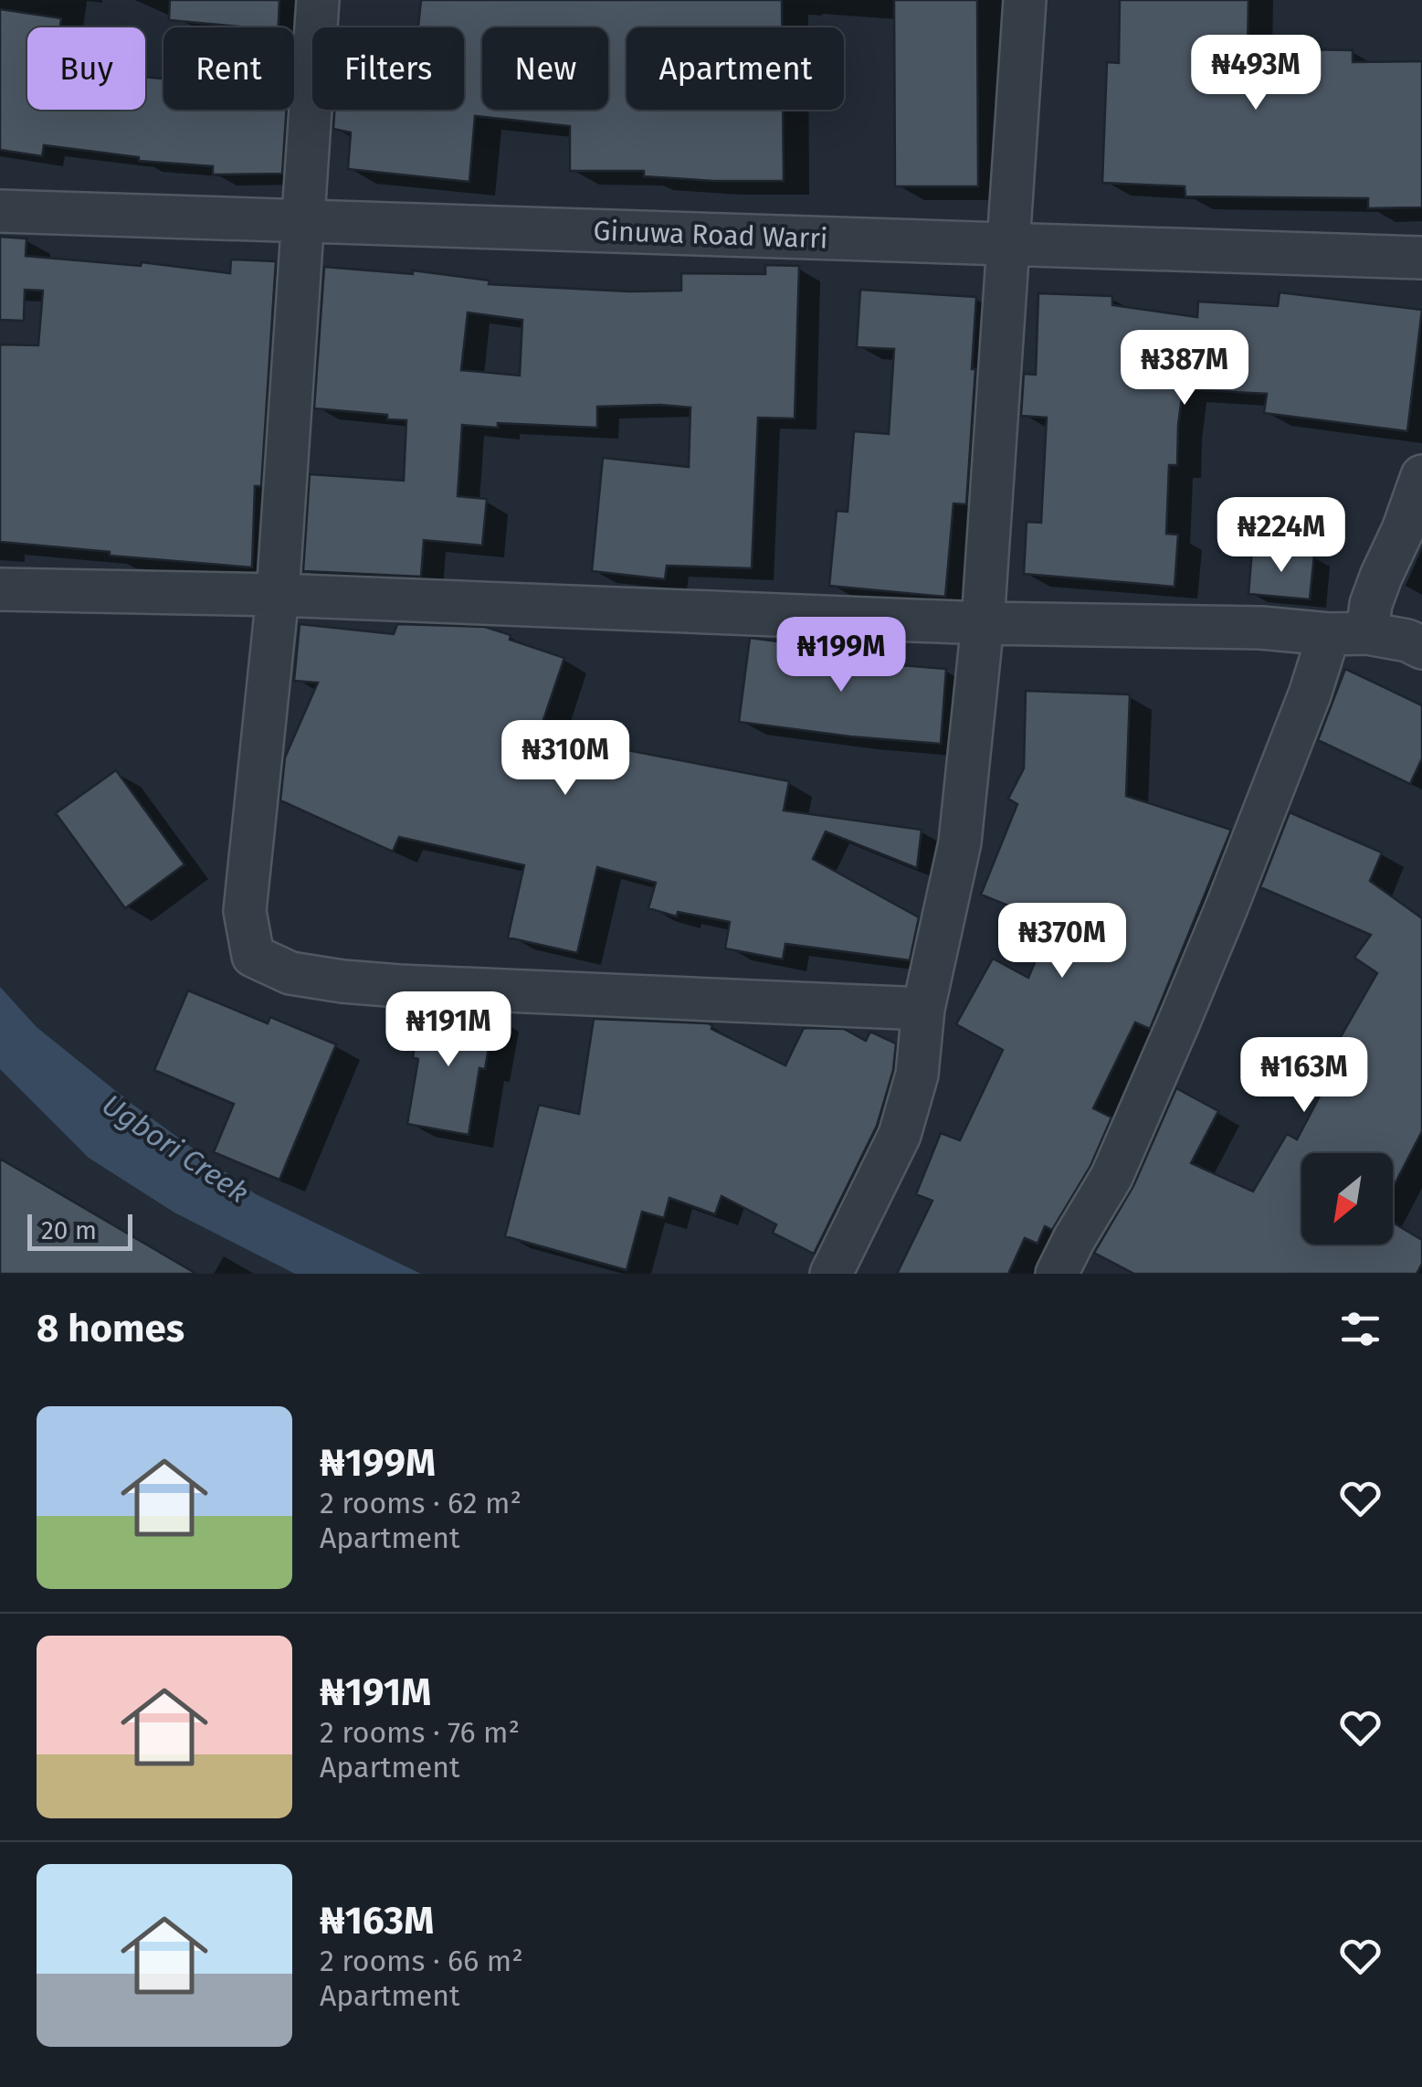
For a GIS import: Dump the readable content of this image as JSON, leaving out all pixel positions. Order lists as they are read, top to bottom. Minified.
{"streets":{"street":["Ginuwa Road Warri"]},"water":["Ugbori Creek"],"scale_bar":"20 m","north":"bottom left","page":{"chip":["Buy","Rent","Filters","New","Apartment"],"price":["₦493M","₦387M","₦224M","₦199M","₦310M","₦370M","₦191M","₦163M"],"scale":"20 m","heading":"8 homes","list":[{"name":"₦199M","note":"2 rooms · 62 m² · Apartment"},{"name":"₦191M","note":"2 rooms · 76 m² · Apartment"},{"name":"₦163M","note":"2 rooms · 66 m² · Apartment"}]}}
